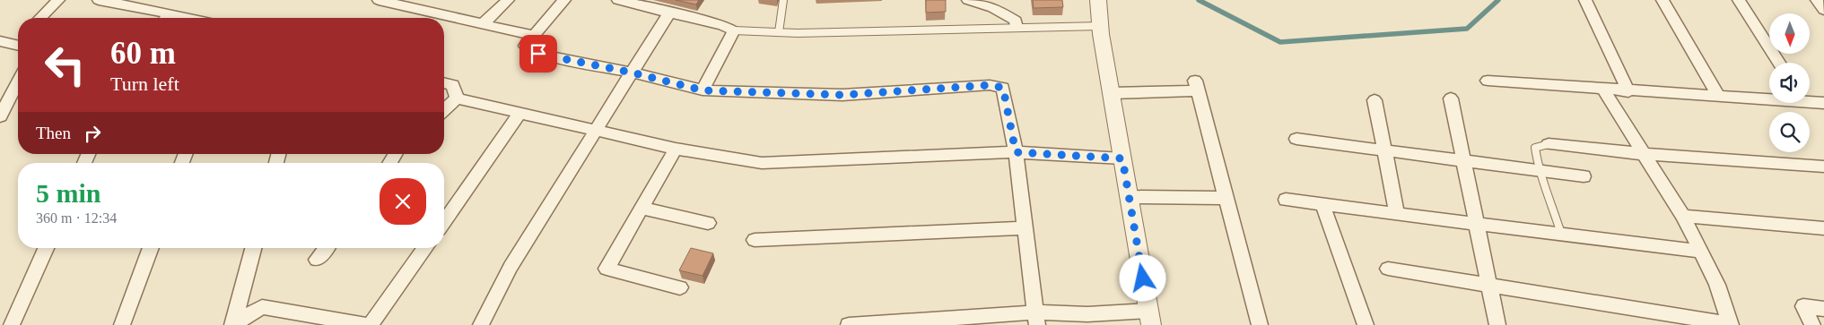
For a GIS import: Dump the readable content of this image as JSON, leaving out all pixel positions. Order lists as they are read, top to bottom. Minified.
{"north":"bottom","page":{"turn":["60 m","Turn left"],"then":"Then","heading":["5 min","360 m · 12:34"]}}
